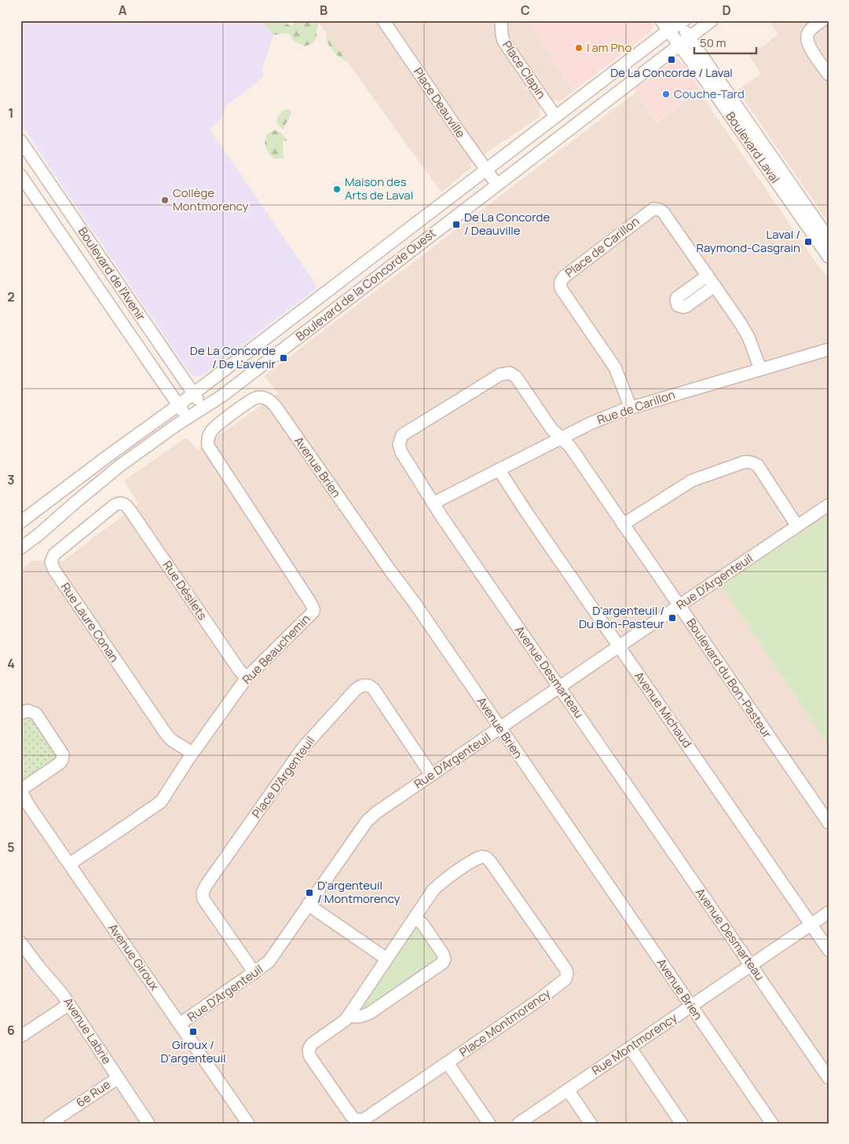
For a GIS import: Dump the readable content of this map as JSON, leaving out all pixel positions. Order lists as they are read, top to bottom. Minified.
{"streets":{"street":["Place Clapin","Place Deauville","Boulevard Laval","Place de Carillon","Boulevard de l'Avenir","Boulevard de la Concorde Ouest","Rue de Carillon","Avenue Brien","Rue D'Argenteuil","Rue Désilets","Rue Laure Conan","Rue Beauchemin","Avenue Desmarteau","Boulevard du Bon-Pasteur","Avenue Michaud","Place D'Argenteuil","Avenue Giroux","Place Montmorency","Avenue Labrie","Rue Montmorency","6e Rue"]},"crossings":[["Place Clapin","Boulevard de la Concorde Ouest"],["Place Deauville","Boulevard de la Concorde Ouest"],["Boulevard Laval","Boulevard de la Concorde Ouest"],["Place de Carillon","Rue de Carillon"],["Boulevard de l'Avenir","Boulevard de la Concorde Ouest"],["Rue de Carillon","Avenue Desmarteau"],["Rue de Carillon","Boulevard du Bon-Pasteur"],["Rue de Carillon","Avenue Michaud"],["Avenue Brien","Rue D'Argenteuil"],["Avenue Brien","Rue Beauchemin"],["Avenue Brien","Rue Montmorency"],["Rue D'Argenteuil","Avenue Desmarteau"],["Rue D'Argenteuil","Boulevard du Bon-Pasteur"],["Rue D'Argenteuil","Avenue Michaud"],["Rue D'Argenteuil","Place D'Argenteuil"],["Rue D'Argenteuil","Avenue Giroux"],["Rue Désilets","Rue Laure Conan"],["Rue Désilets","Rue Beauchemin"],["Rue Laure Conan","Rue Beauchemin"],["Rue Beauchemin","Avenue Giroux"],["Avenue Desmarteau","Boulevard du Bon-Pasteur"],["Avenue Desmarteau","Rue Montmorency"],["Avenue Michaud","Rue Montmorency"],["Avenue Labrie","6e Rue"]],"places":{"other":["I am Pho","Couche-Tard","Maison des Arts de Laval","Collège Montmorency"],"transit":["De La Concorde / Laval","De La Concorde / Deauville","Laval / Raymond-Casgrain","De La Concorde / De L'avenir","D'argenteuil / Du Bon-Pasteur","D'argenteuil / Montmorency","Giroux / D'argenteuil"]},"scale_bar":"50 m","grid":{"columns":["A","B","C","D"],"rows":["1","2","3","4","5","6"]}}
